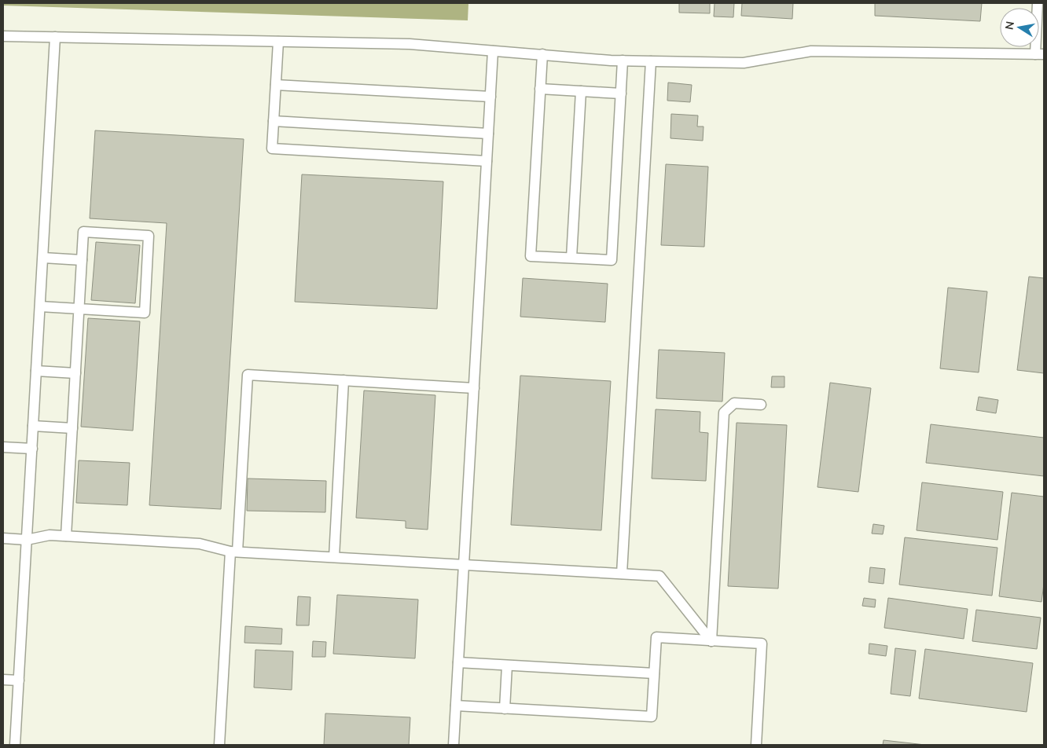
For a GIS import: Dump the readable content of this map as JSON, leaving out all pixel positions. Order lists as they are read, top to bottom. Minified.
{"north":"left"}
